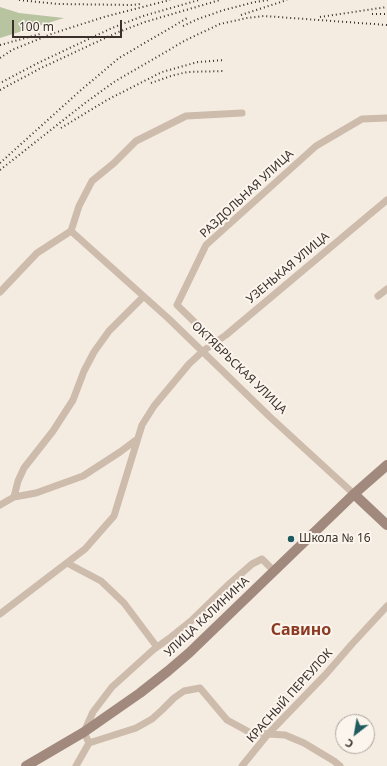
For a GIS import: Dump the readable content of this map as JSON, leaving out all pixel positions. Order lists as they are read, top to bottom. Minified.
{"streets":{"main road":["ОКТЯБРЬСКАЯ УЛИЦА","УЛИЦА КАЛИНИНА"],"street":["РАЗДОЛЬНАЯ УЛИЦА","УЗЕНЬКАЯ УЛИЦА","КРАСНЫЙ ПЕРЕУЛОК"]},"crossings":[["РАЗДОЛЬНАЯ УЛИЦА","УЗЕНЬКАЯ УЛИЦА"],["УЗЕНЬКАЯ УЛИЦА","ОКТЯБРЬСКАЯ УЛИЦА"],["ОКТЯБРЬСКАЯ УЛИЦА","УЛИЦА КАЛИНИНА"]],"districts":["Савино"],"places":["Школа № 16"],"scale_bar":"100 m","north":"bottom left"}
